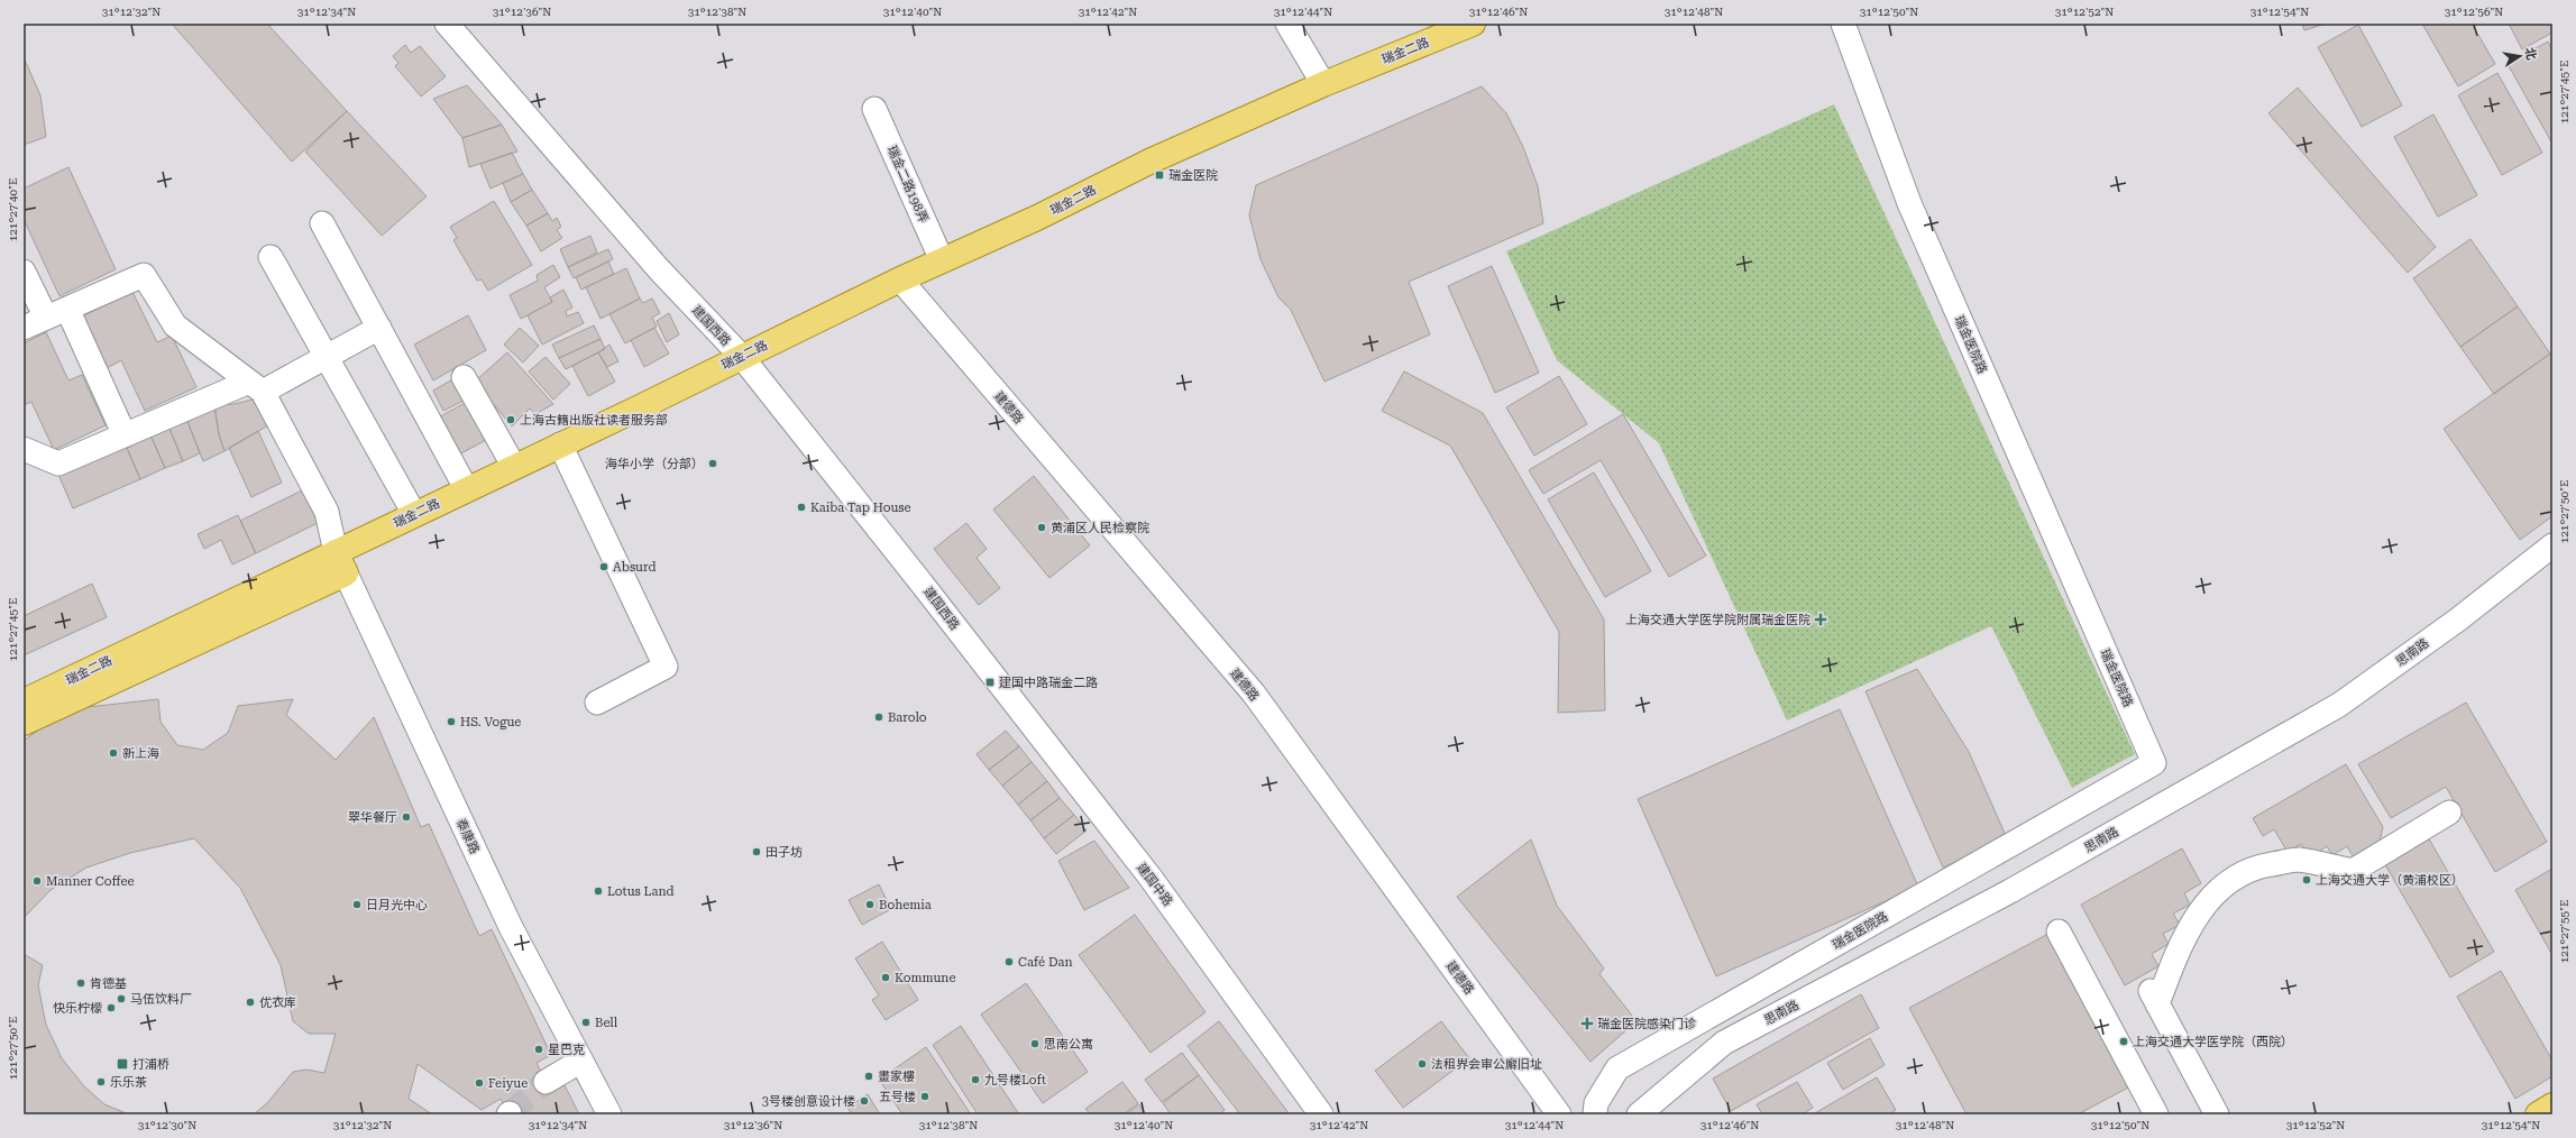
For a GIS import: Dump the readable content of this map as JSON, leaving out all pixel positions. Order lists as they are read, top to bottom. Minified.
{"streets":{"main road":["瑞金二路"],"street":["瑞金二路198弄","建国西路","瑞金医院路","建德路","思南路","泰康路","建国中路"]},"crossings":[["瑞金二路","瑞金二路198弄"],["瑞金二路","建国西路"],["瑞金二路","建德路"],["瑞金二路","泰康路"],["建国西路","建国中路"]],"places":{"transit":["瑞金医院","建国中路瑞金二路","打浦桥"],"other":["上海古籍出版社读者服务部","海华小学（分部）","Kaiba Tap House","黄浦区人民检察院","Absurd","Barolo","HS. Vogue","新上海","翠华餐厅","田子坊","上海交通大学（黄浦校区）","Manner Coffee","Lotus Land","日月光中心","Bohemia","Café Dan","Kommune","肯德基","马伍饮料厂","优衣库","快乐柠檬","Bell","上海交通大学医学院（西院）","思南公寓","星巴克","法租界会审公廨旧址","畫家樓","九号楼Loft","乐乐茶","Feiyue","五号楼","3号楼创意设计楼"],"health":["上海交通大学医学院附属瑞金医院","瑞金医院感染门诊"]},"north":"right","coordinates":["31°12'32\"N","31°12'34\"N","31°12'36\"N","31°12'38\"N","31°12'40\"N","31°12'42\"N","31°12'44\"N","31°12'46\"N","31°12'48\"N","31°12'50\"N","31°12'52\"N","31°12'54\"N","31°12'56\"N","121°27'45\"E","121°27'40\"E","121°27'50\"E","121°27'55\"E","31°12'30\"N"]}
